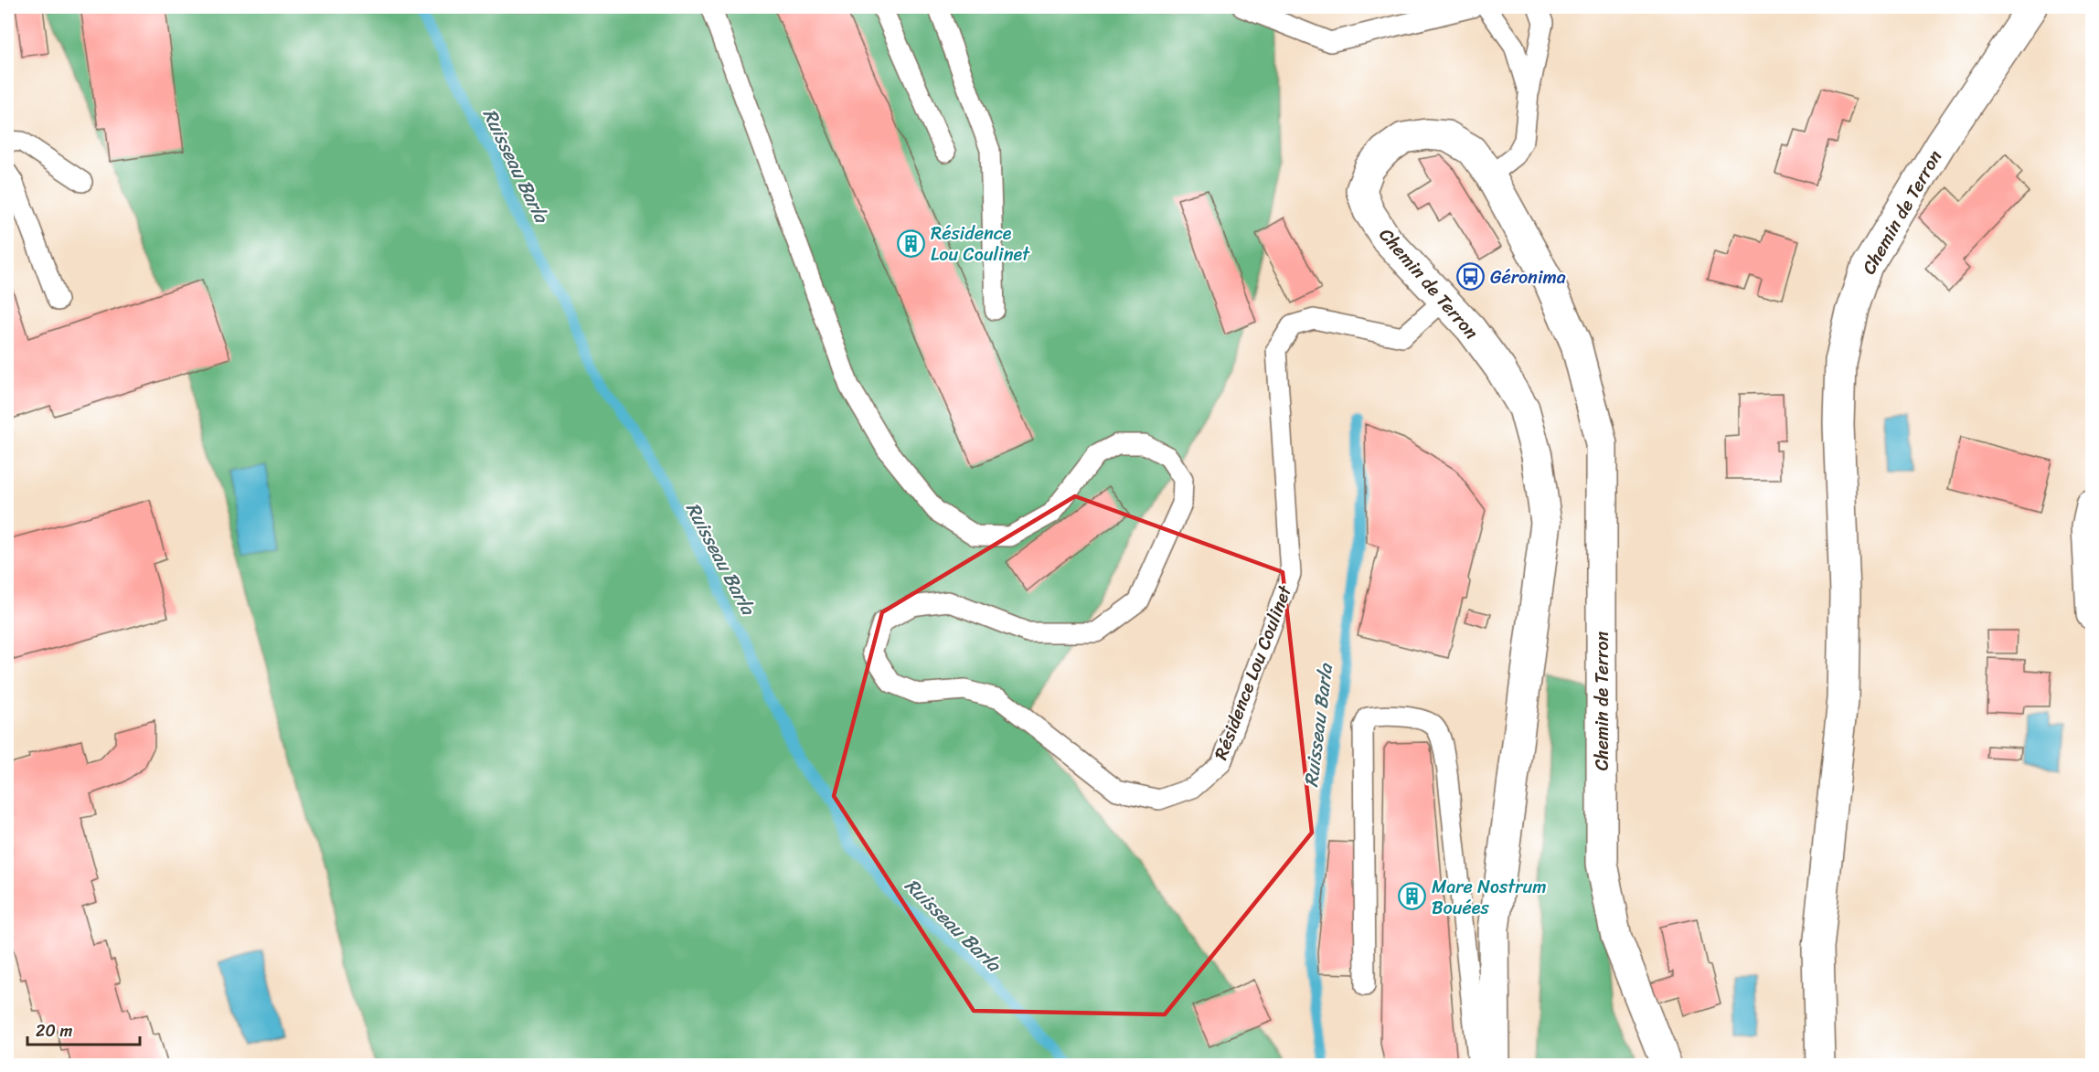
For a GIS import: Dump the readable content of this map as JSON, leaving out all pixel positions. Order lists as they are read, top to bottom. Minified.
{"streets":{"street":["Chemin de Terron"],"lane":["Résidence Lou Coulinet"]},"crossings":[["Chemin de Terron","Résidence Lou Coulinet"]],"water":["Ruisseau Barla"],"places":{"building":["Résidence Lou Coulinet","Mare Nostrum Bouées"],"bus stop":["Géronima"]},"scale_bar":"20 m"}
